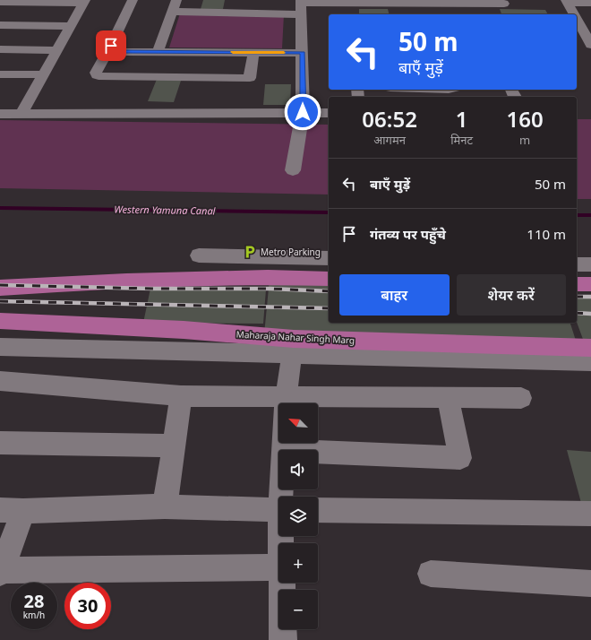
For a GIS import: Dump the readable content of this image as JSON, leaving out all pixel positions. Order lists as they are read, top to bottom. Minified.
{"streets":{"main road":["Maharaja Nahar Singh Marg"]},"water":["Western Yamuna Canal"],"places":{"parking":["Metro Parking"]},"north":"top left","page":{"turn":["50 m","बाएँ मुड़ें"],"eta":["06:52","आगमन","1","मिनट","160","m"],"list":[{"name":"बाएँ मुड़ें","value":"50 m"},{"name":"गंतव्य पर पहुँचे","value":"110 m"}],"buttons":["बाहर","शेयर करें"],"map_buttons":["+","−"],"speed":"28 km/h","limit":"30"}}
